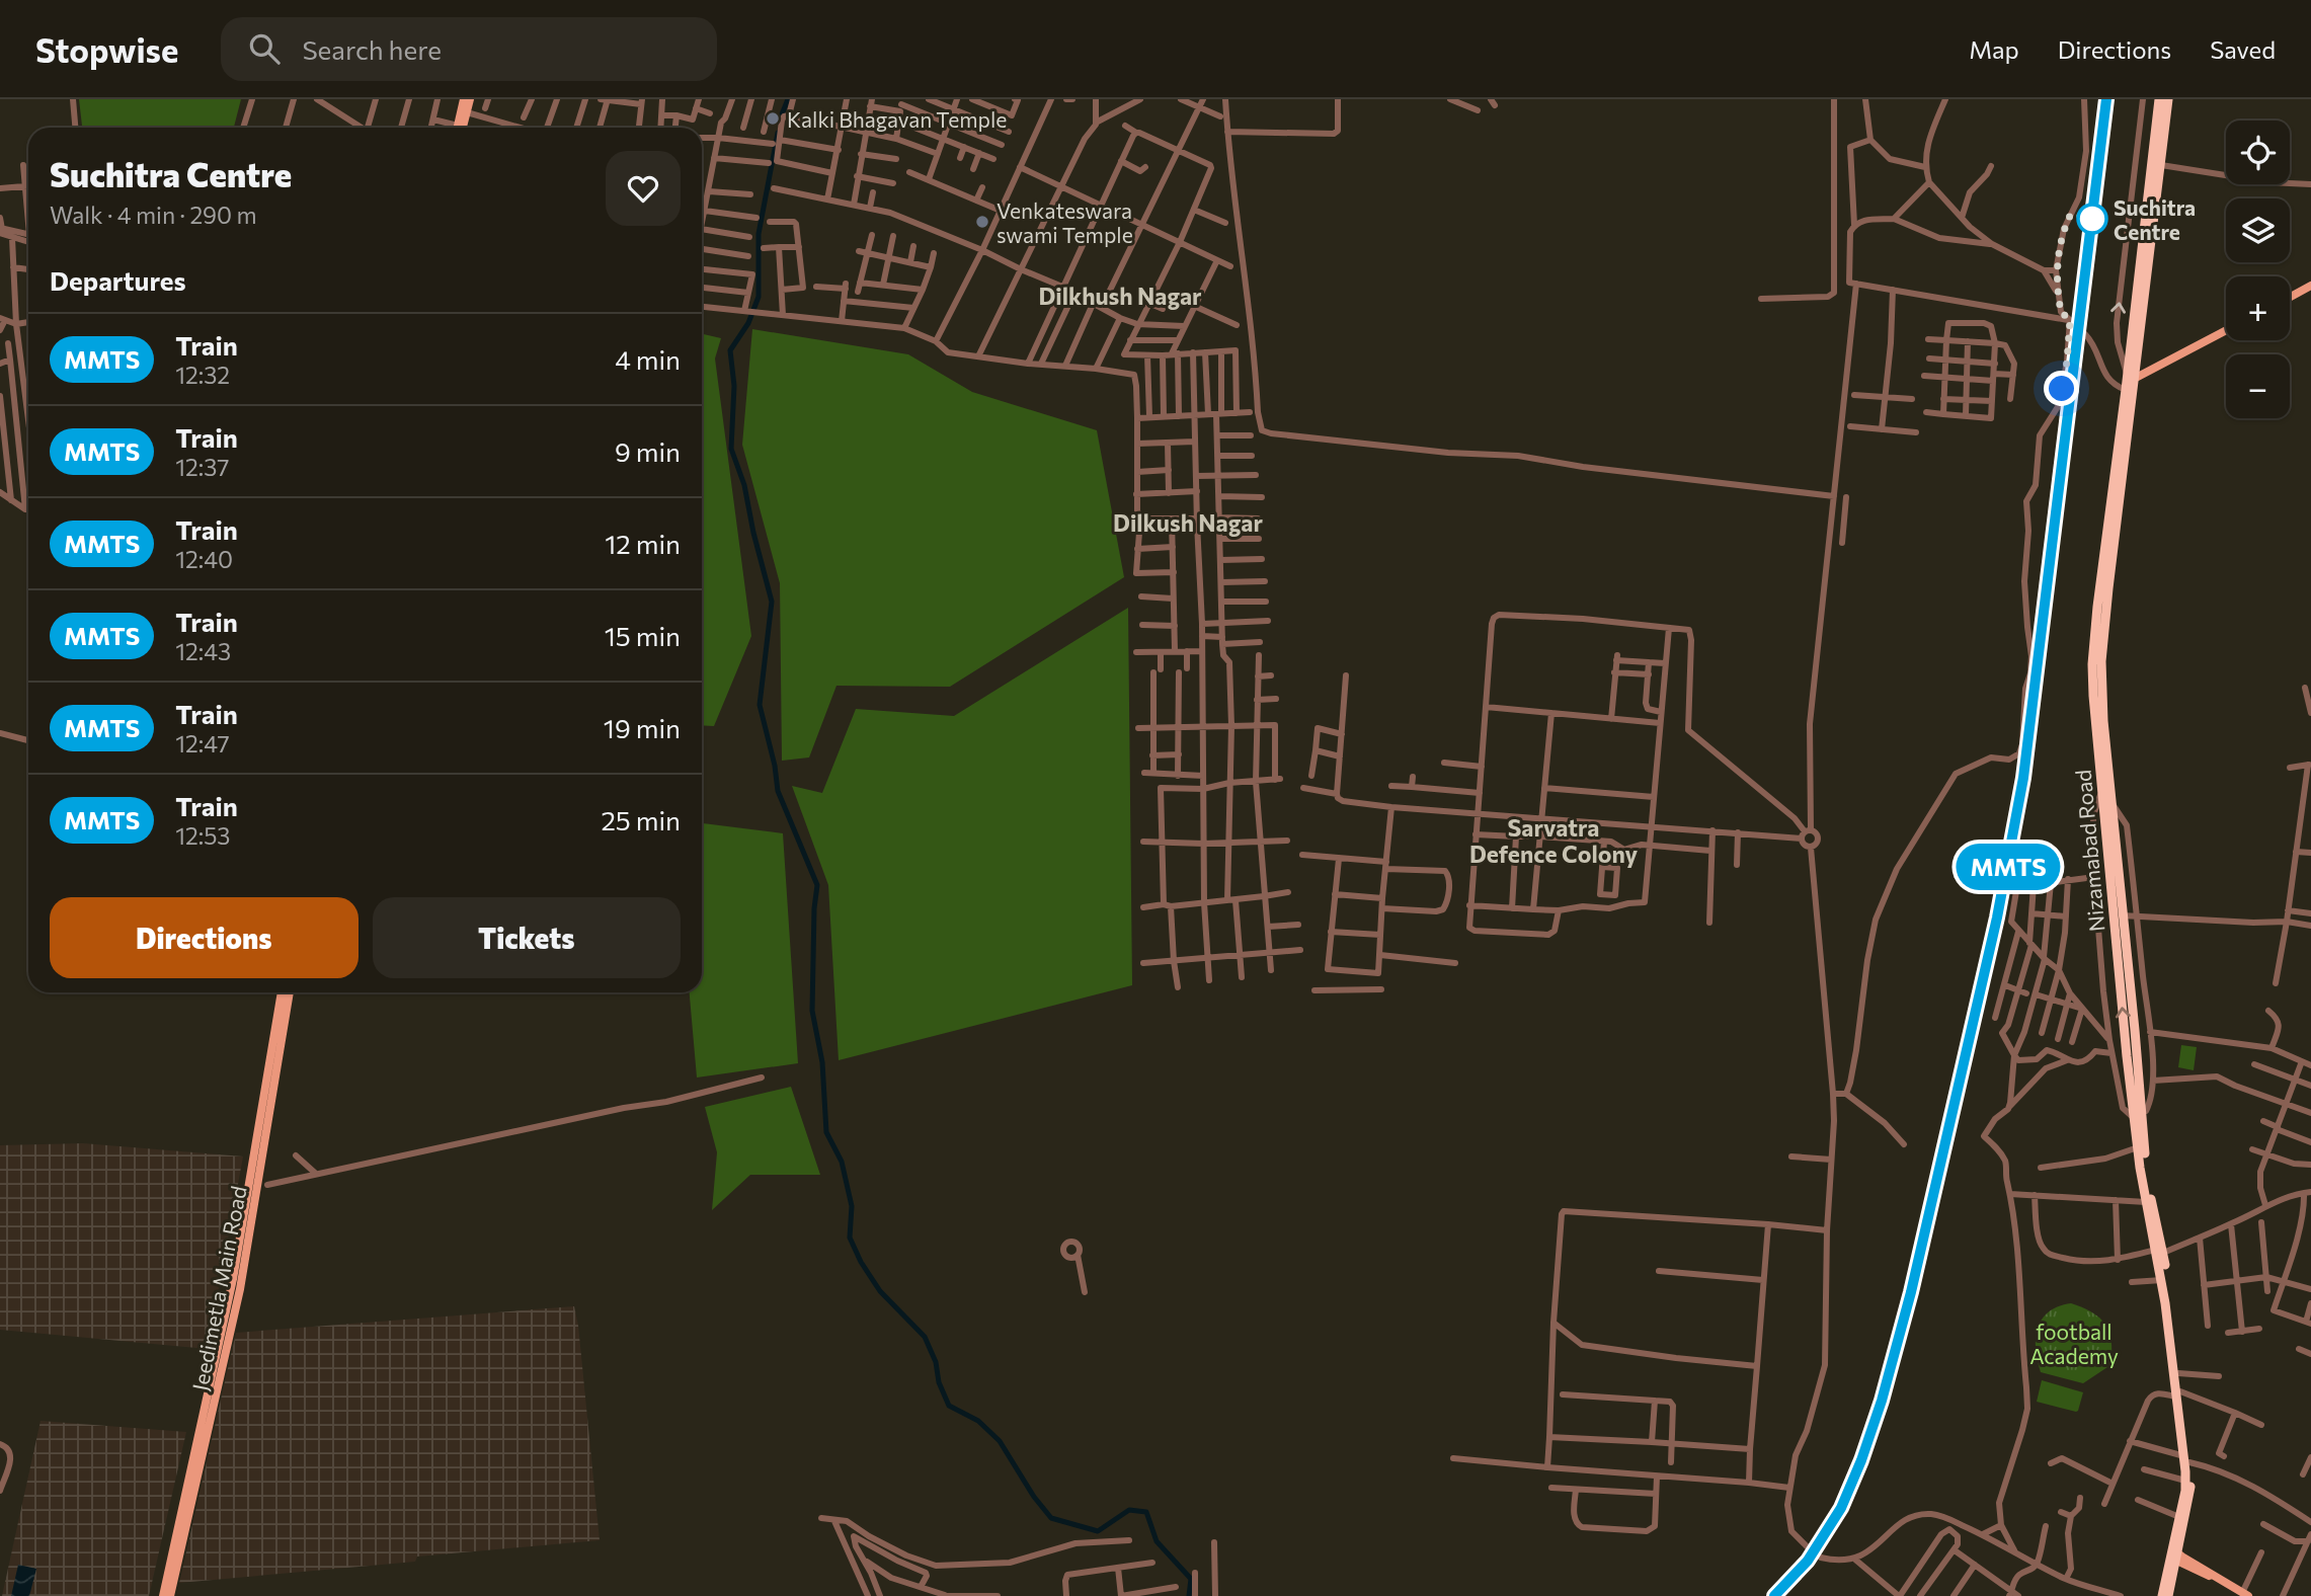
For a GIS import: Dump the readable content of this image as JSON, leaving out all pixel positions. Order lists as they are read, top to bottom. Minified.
{"streets":{"highway":["Nizamabad Road"],"main road":["Jeedimetla Main Road"]},"districts":["Dilkhush Nagar","Dilkush Nagar","Sarvatra Defence Colony"],"parks":["football Academy"],"places":["Kalki Bhagavan Temple","Suchitra Centre","Venkateswara swami Temple"],"page":{"header":"Stopwise","search":"Search here","nav":["Map","Directions","Saved"],"on_map":"MMTS","map_buttons":["+","−"],"heading":[["Suchitra Centre","Walk · 4 min · 290 m"],"Departures"],"list":[{"mark":"MMTS","name":"Train","note":"12:32","value":"4 min"},{"mark":"MMTS","name":"Train","note":"12:37","value":"9 min"},{"mark":"MMTS","name":"Train","note":"12:40","value":"12 min"},{"mark":"MMTS","name":"Train","note":"12:43","value":"15 min"},{"mark":"MMTS","name":"Train","note":"12:47","value":"19 min"},{"mark":"MMTS","name":"Train","note":"12:53","value":"25 min"}],"buttons":["Directions","Tickets"]}}
